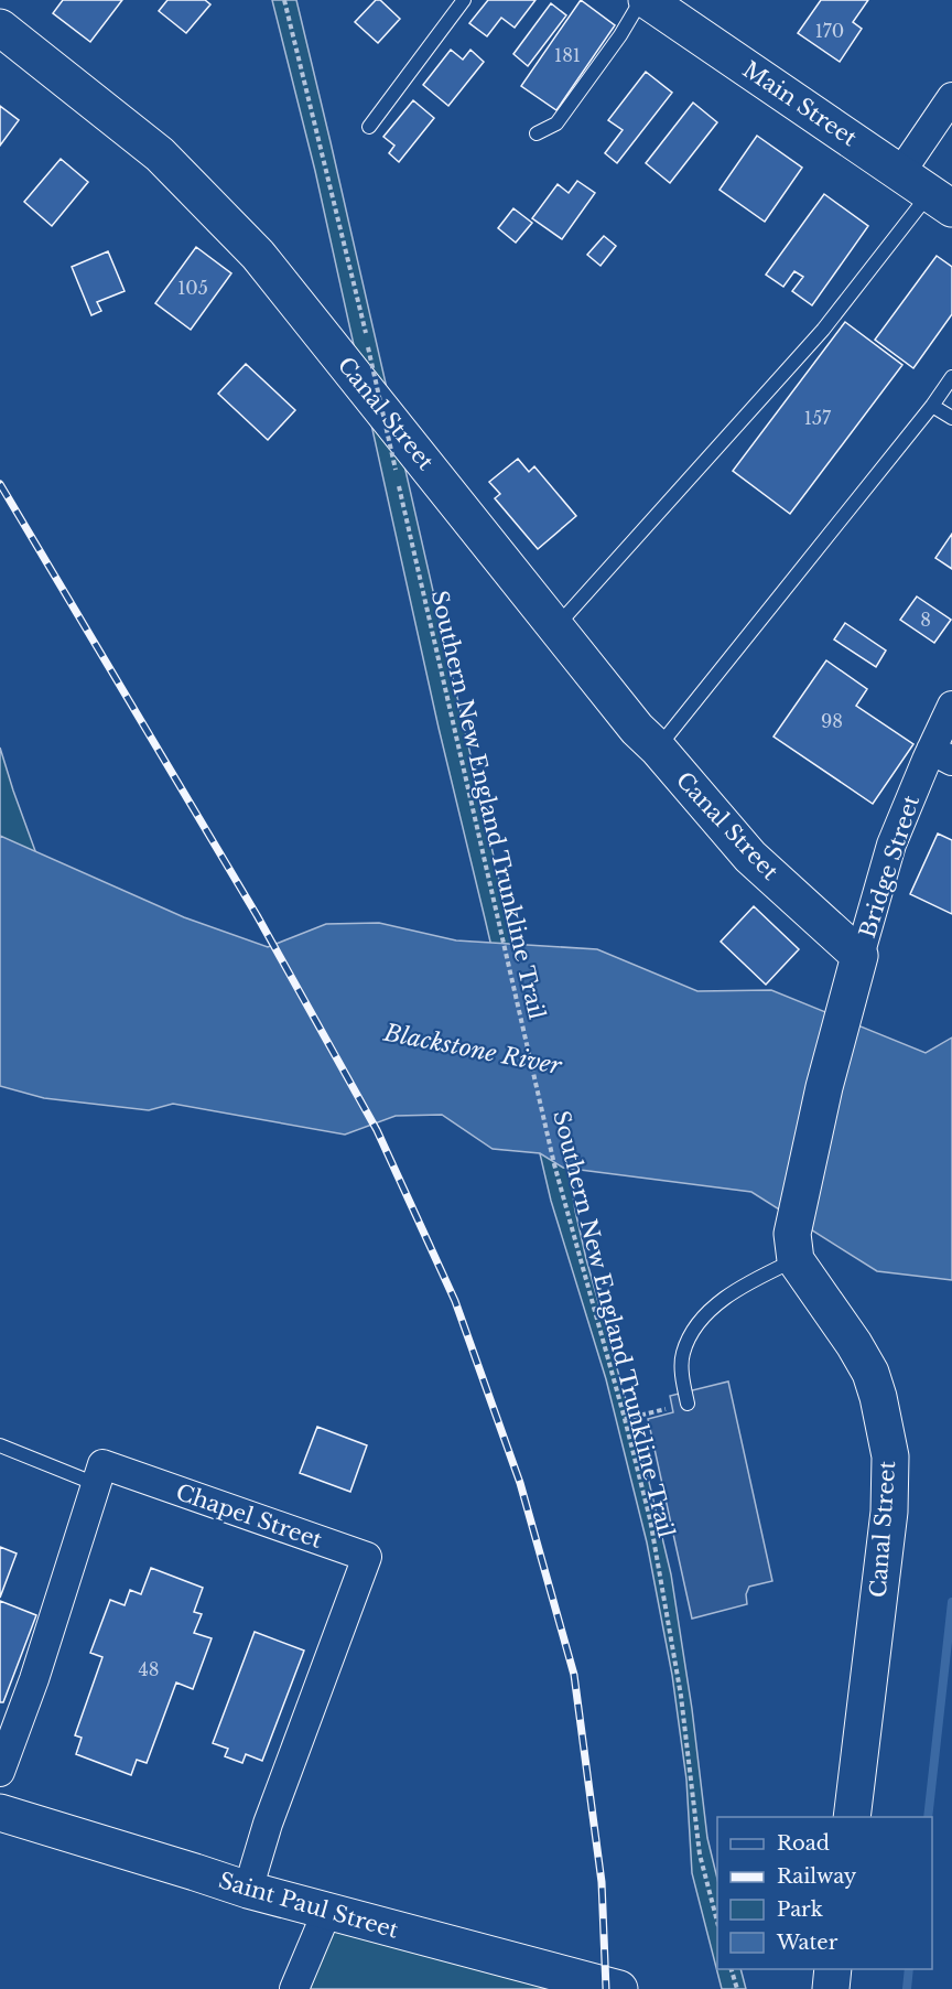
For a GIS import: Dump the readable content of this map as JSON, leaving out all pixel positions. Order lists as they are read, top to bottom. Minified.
{"streets":{"street":["Main Street","Canal Street","Bridge Street","Chapel Street","Saint Paul Street"],"path":["Southern New England Trunkline Trail"]},"crossings":[["Canal Street","Bridge Street"],["Chapel Street","Saint Paul Street"]],"water":["Blackstone River"],"house_numbers":["170","181","105","157","8","98","48"],"legend":["Road","Railway","Park","Water"]}
